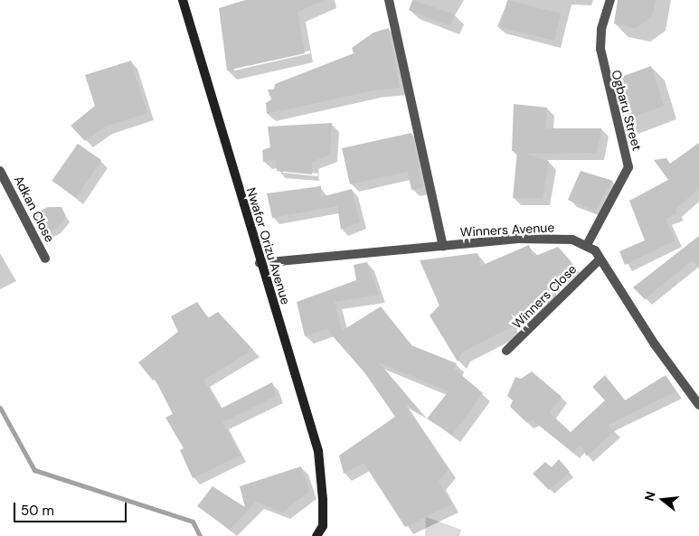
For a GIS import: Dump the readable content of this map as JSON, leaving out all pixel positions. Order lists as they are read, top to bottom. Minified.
{"streets":{"street":["Ogbaru Street","Adkan Close","Winners Avenue","Nwafor Orizu Avenue","Winners Close"]},"crossings":[["Ogbaru Street","Winners Avenue"],["Winners Avenue","Nwafor Orizu Avenue"]],"scale_bar":"50 m","north":"left"}
